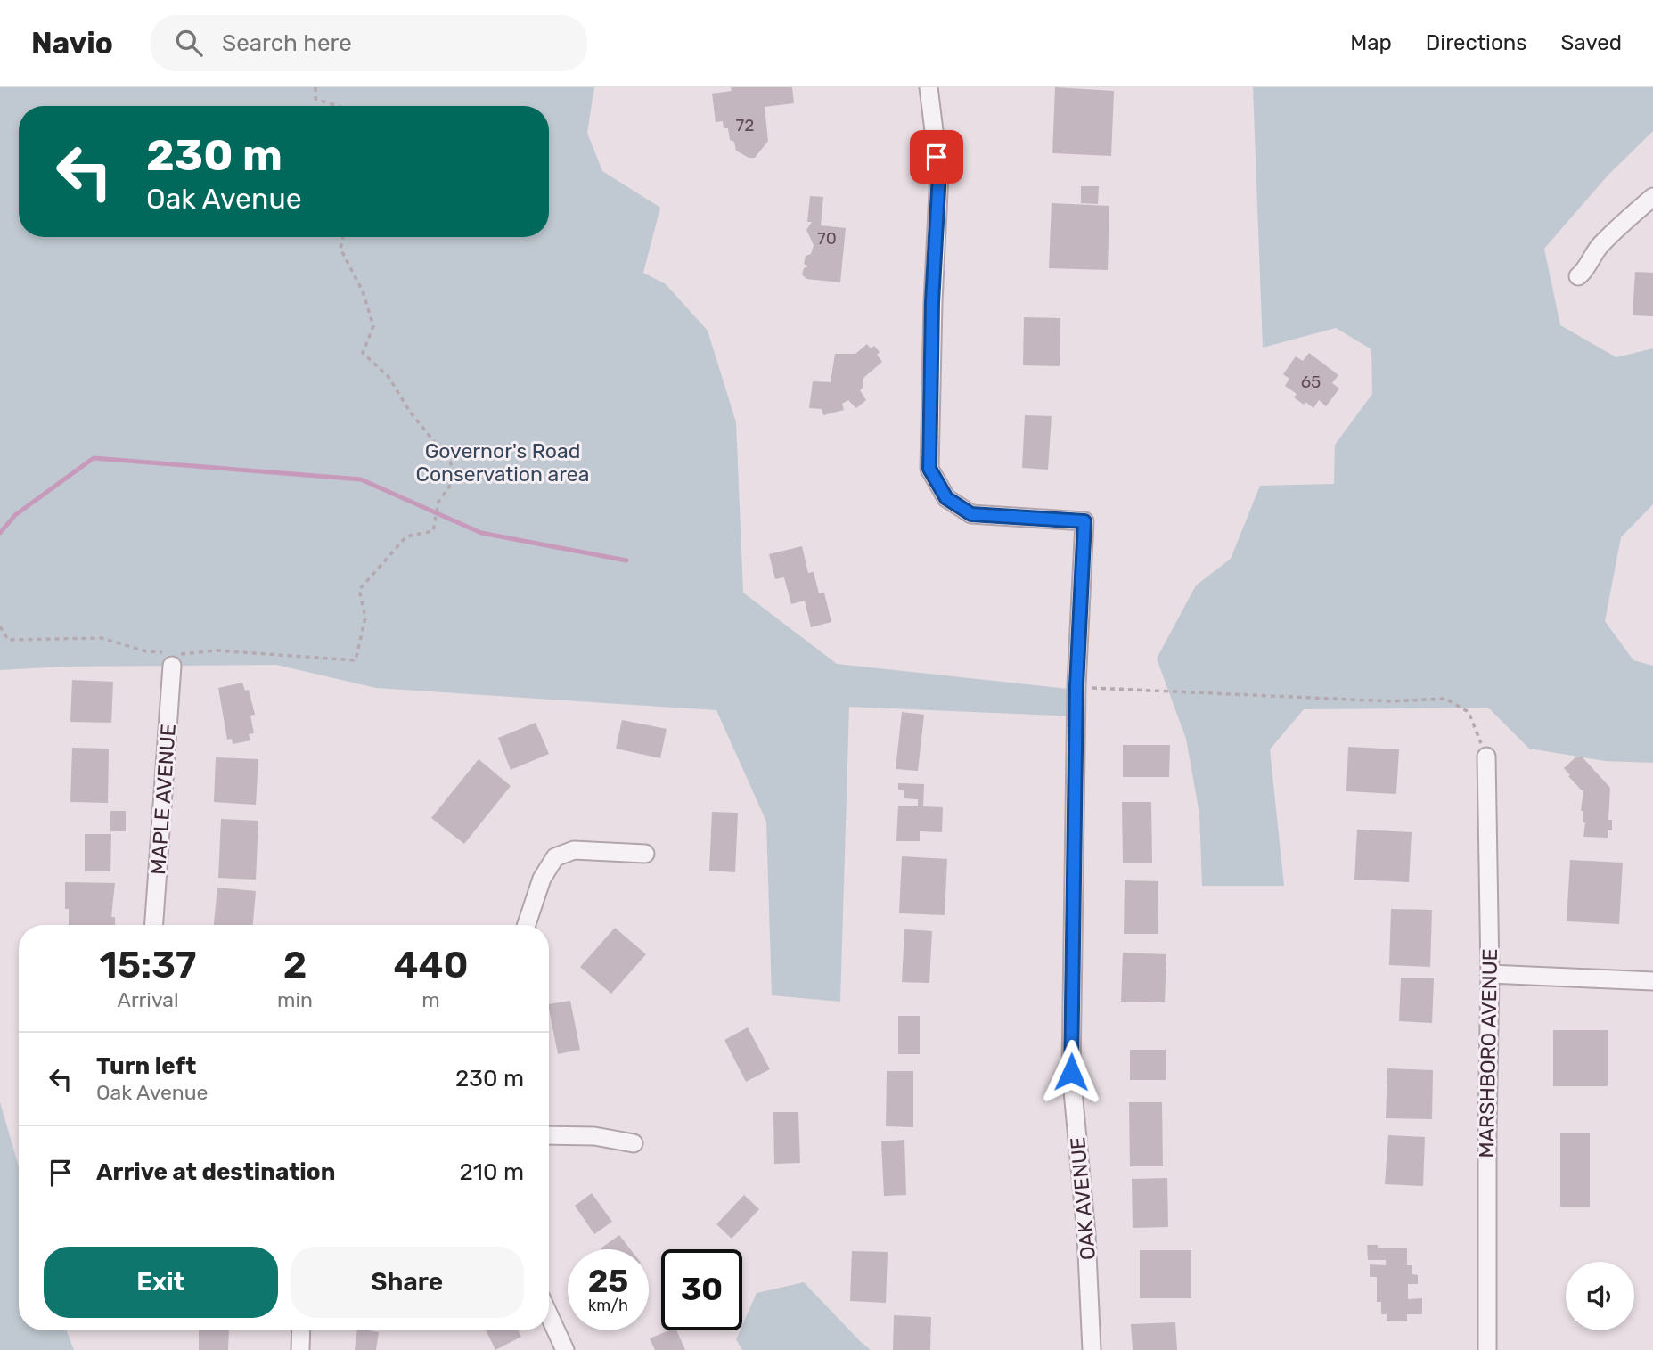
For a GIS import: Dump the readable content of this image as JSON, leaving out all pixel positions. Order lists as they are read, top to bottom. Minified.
{"streets":{"street":["MAPLE AVENUE","MARSHBORO AVENUE","OAK AVENUE"]},"parks":["Governor's Road Conservation area"],"house_numbers":["72","70","65"],"page":{"header":"Navio","search":"Search here","nav":["Map","Directions","Saved"],"turn":["230 m","Oak Avenue"],"eta":["15:37","Arrival","2","min","440","m"],"list":[{"name":"Turn left","note":"Oak Avenue","value":"230 m"},{"name":"Arrive at destination","value":"210 m"}],"buttons":["Exit","Share"],"speed":"25 km/h","limit":"30"}}
